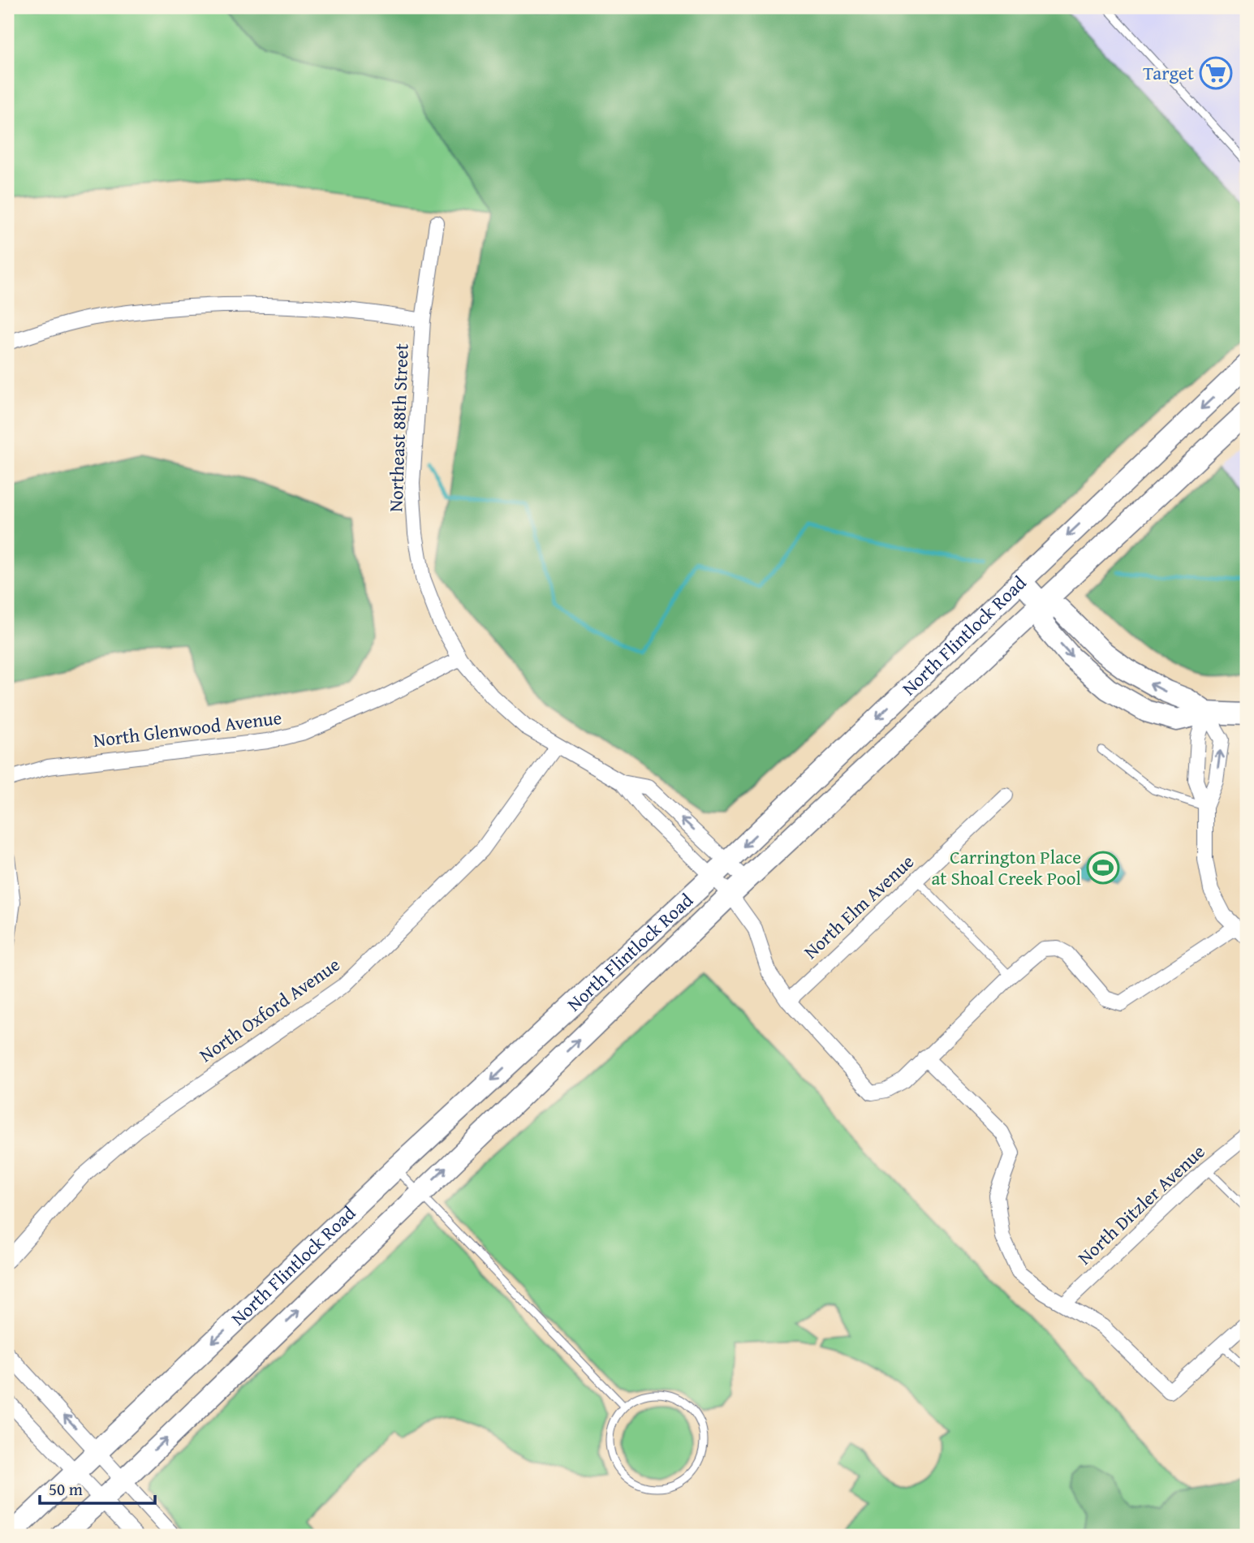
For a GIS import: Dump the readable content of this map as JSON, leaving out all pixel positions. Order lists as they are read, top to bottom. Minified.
{"streets":{"main road":["North Flintlock Road"],"street":["Northeast 88th Street","North Glenwood Avenue","North Elm Avenue","North Oxford Avenue","North Ditzler Avenue"]},"crossings":[["Northeast 88th Street","North Flintlock Road"],["Northeast 88th Street","North Glenwood Avenue"],["Northeast 88th Street","North Elm Avenue"],["Northeast 88th Street","North Oxford Avenue"]],"places":{"supermarket":["Target"],"sports":["Carrington Place at Shoal Creek Pool"]},"scale_bar":"50 m"}
